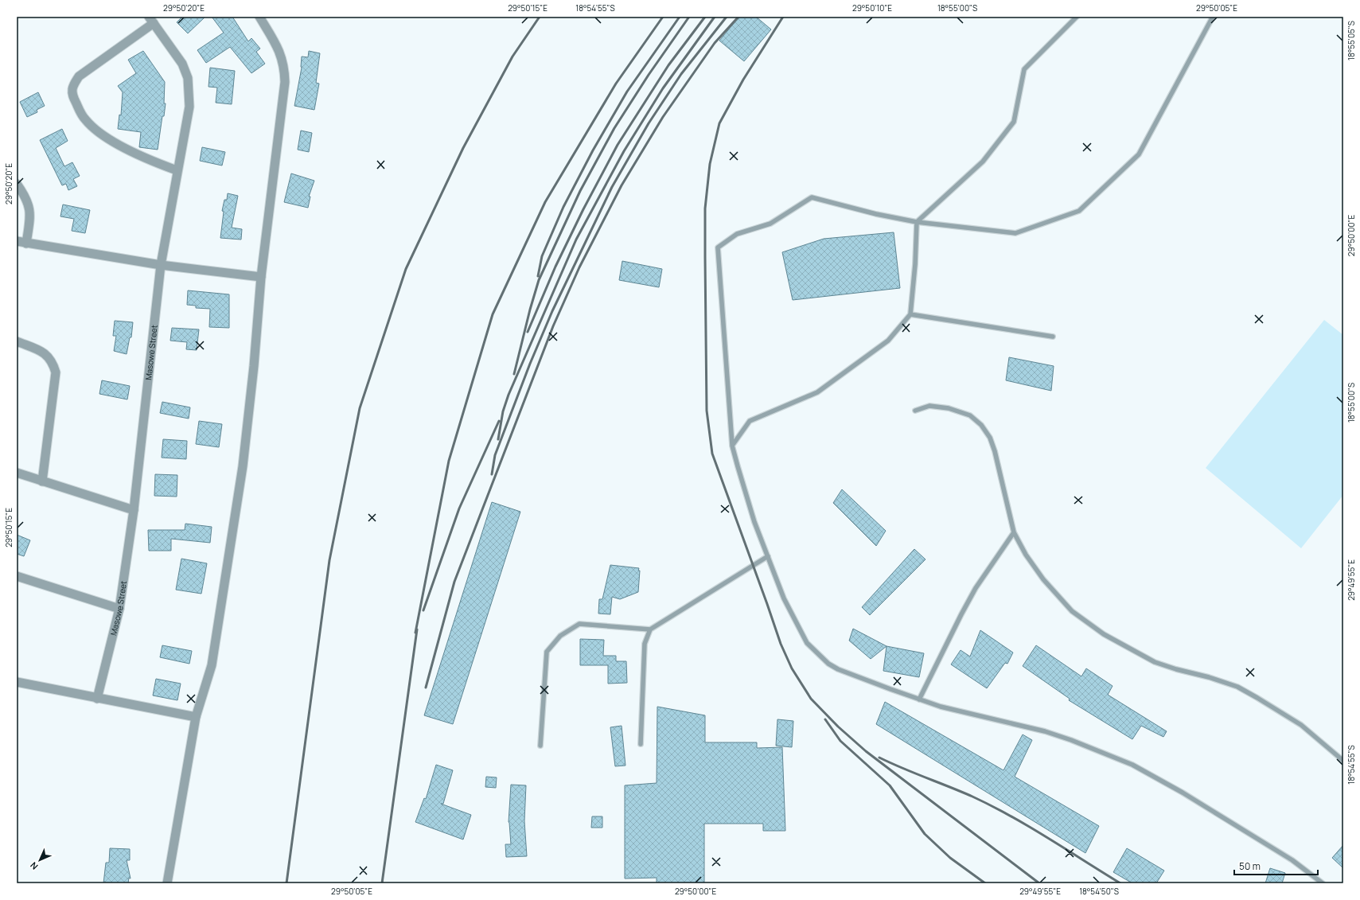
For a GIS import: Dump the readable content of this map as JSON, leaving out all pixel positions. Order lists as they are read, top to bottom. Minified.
{"streets":{"street":["Masowe Street"]},"scale_bar":"50 m","north":"bottom left","coordinates":["29°50'20\"E","29°50'15\"E","18°54'55\"S","29°50'10\"E","18°55'00\"S","29°50'05\"E","18°55'05\"S","29°50'00\"E","29°49'55\"E","18°54'50\"S"]}
